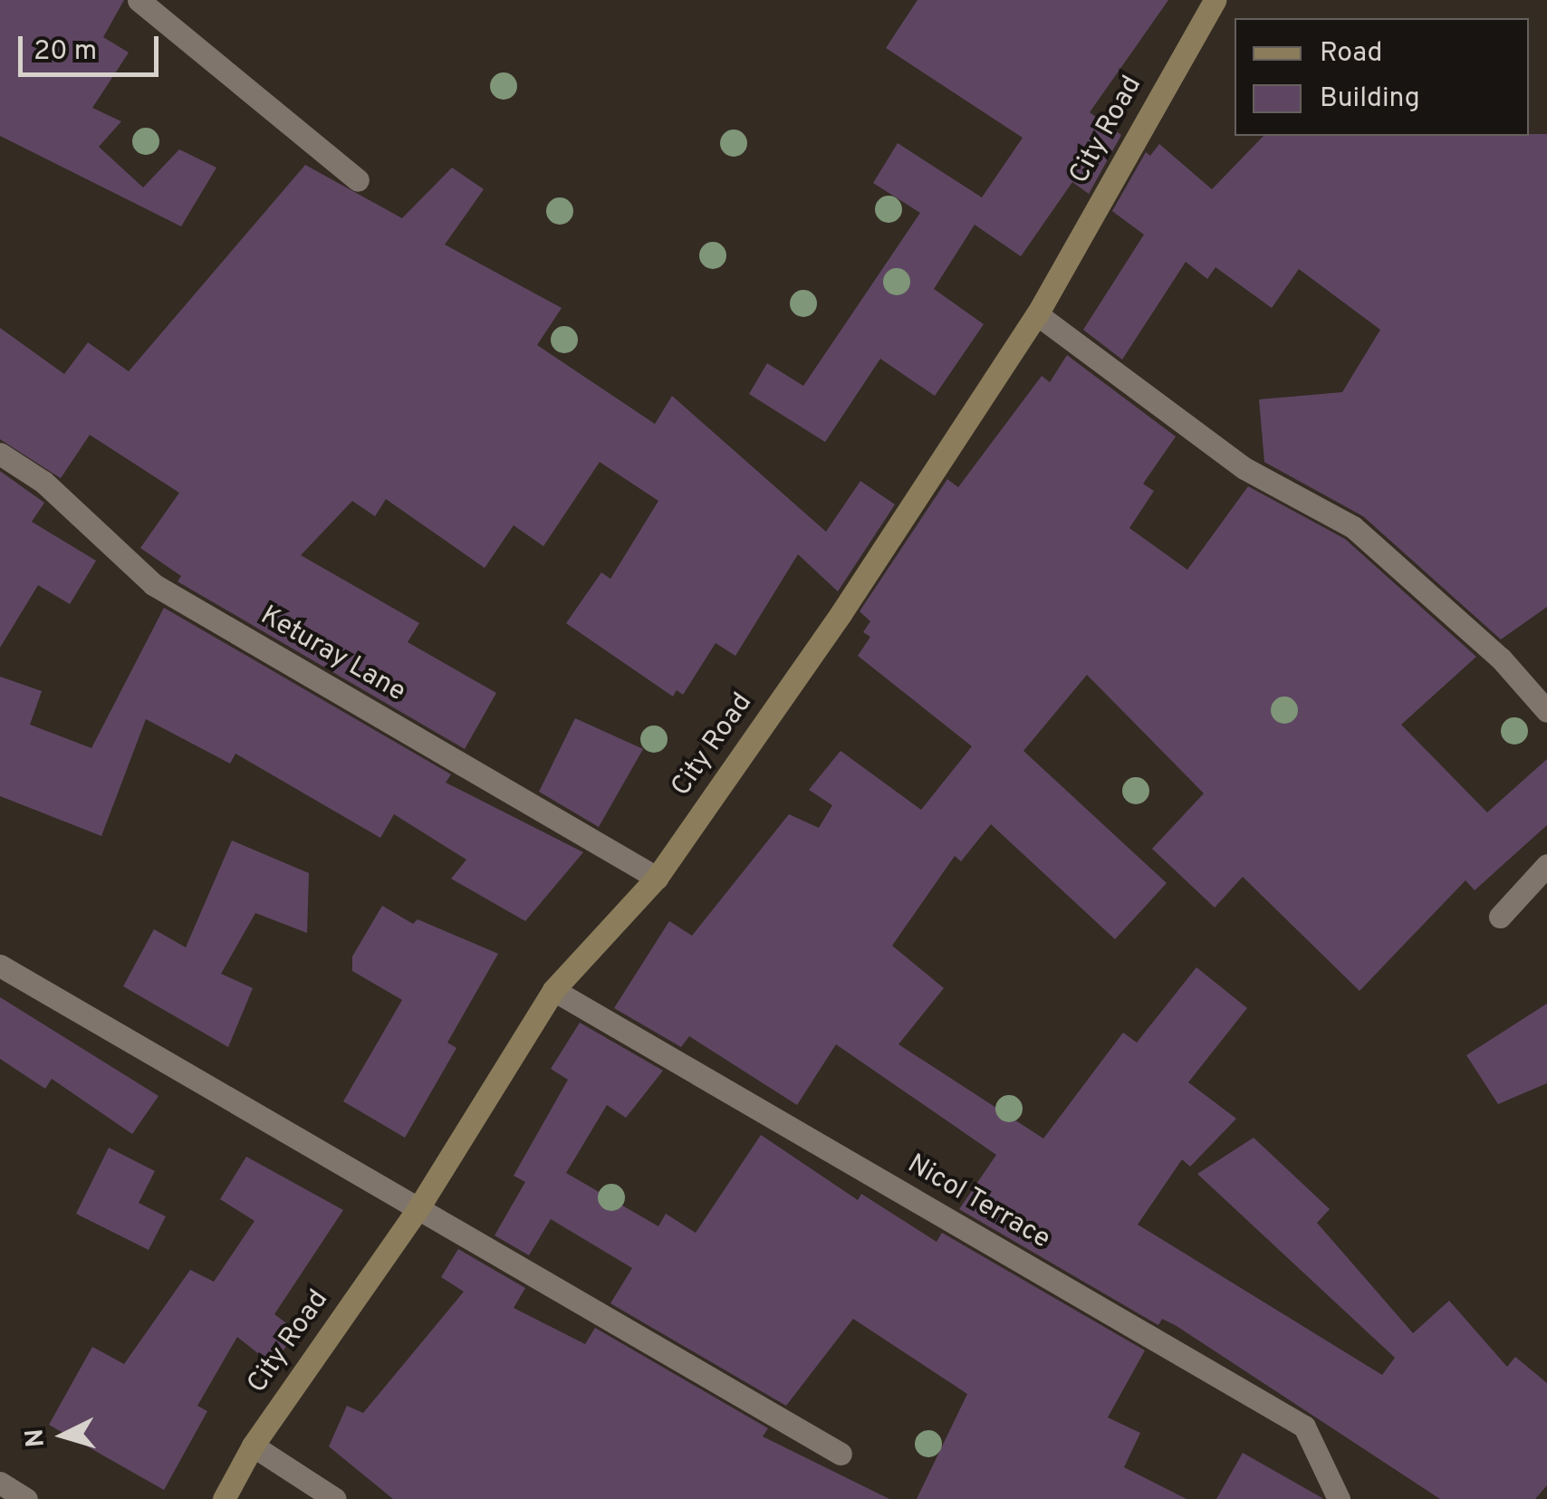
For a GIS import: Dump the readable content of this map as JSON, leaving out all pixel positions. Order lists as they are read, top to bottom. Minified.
{"streets":{"main road":["City Road"],"street":["Keturay Lane","Nicol Terrace"]},"crossings":[["City Road","Keturay Lane"],["City Road","Nicol Terrace"]],"legend":["Road","Building"],"scale_bar":"20 m","north":"left"}
